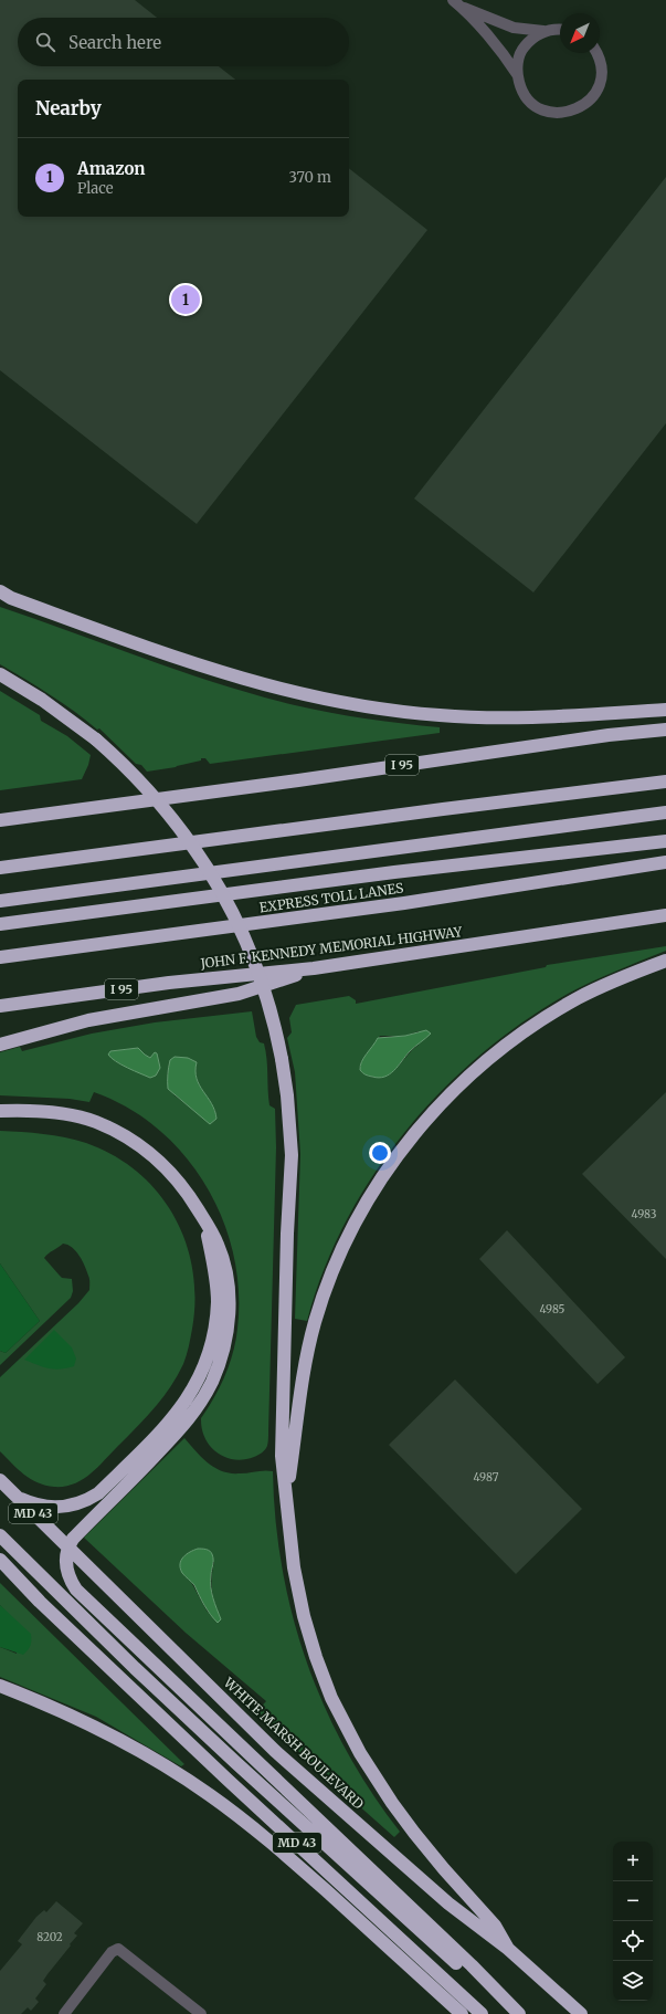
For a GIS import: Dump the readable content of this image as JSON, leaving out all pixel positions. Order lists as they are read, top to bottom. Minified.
{"streets":{"highway":["I 95","EXPRESS TOLL LANES","JOHN F. KENNEDY MEMORIAL HIGHWAY","MD 43","WHITE MARSH BOULEVARD"]},"house_numbers":["4983","4985","4987","8202"],"north":"bottom left","page":{"search":"Search here","heading":"Nearby","list":[{"mark":"1","name":"Amazon","note":"Place","value":"370 m"}],"pins":"1","map_buttons":["+","−"]}}
